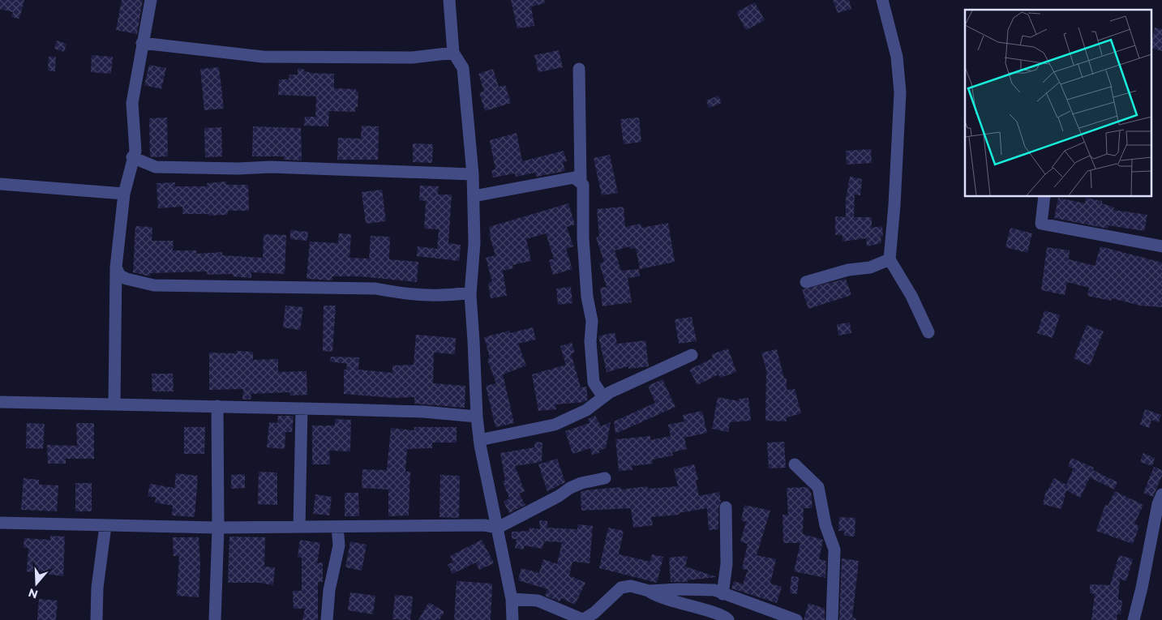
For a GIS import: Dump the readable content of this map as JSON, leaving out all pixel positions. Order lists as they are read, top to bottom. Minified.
{"north":"bottom"}
